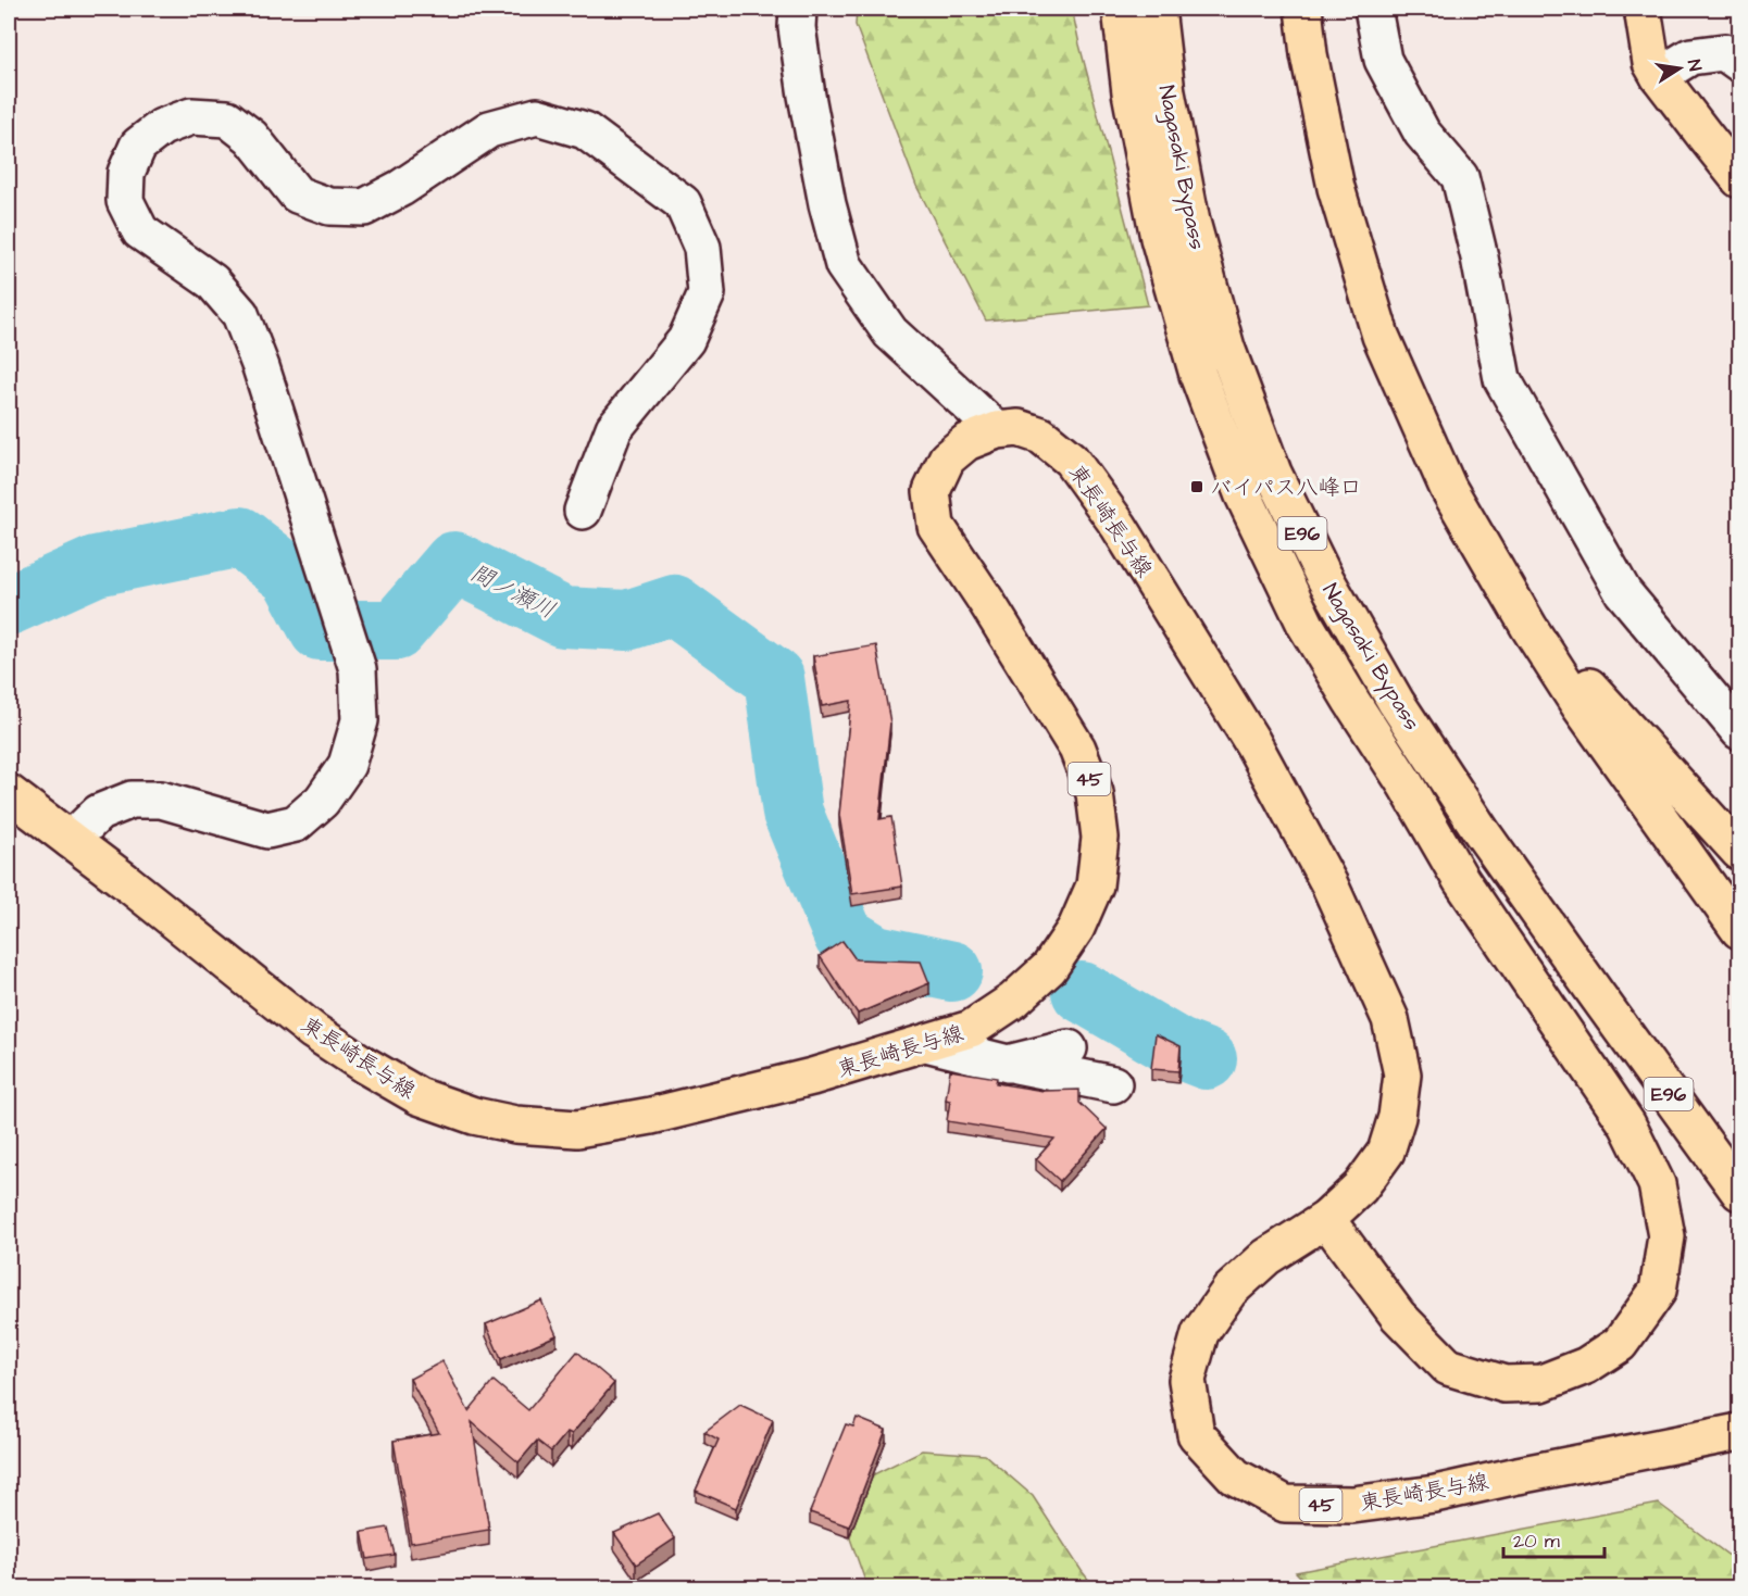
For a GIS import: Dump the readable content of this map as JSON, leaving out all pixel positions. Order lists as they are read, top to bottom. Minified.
{"streets":{"main road":["Nagasaki Bypass","東長崎長与線","E96","45"]},"water":["間ノ瀬川"],"places":{"transit":["バイパス八峰口"]},"scale_bar":"20 m","north":"right"}
